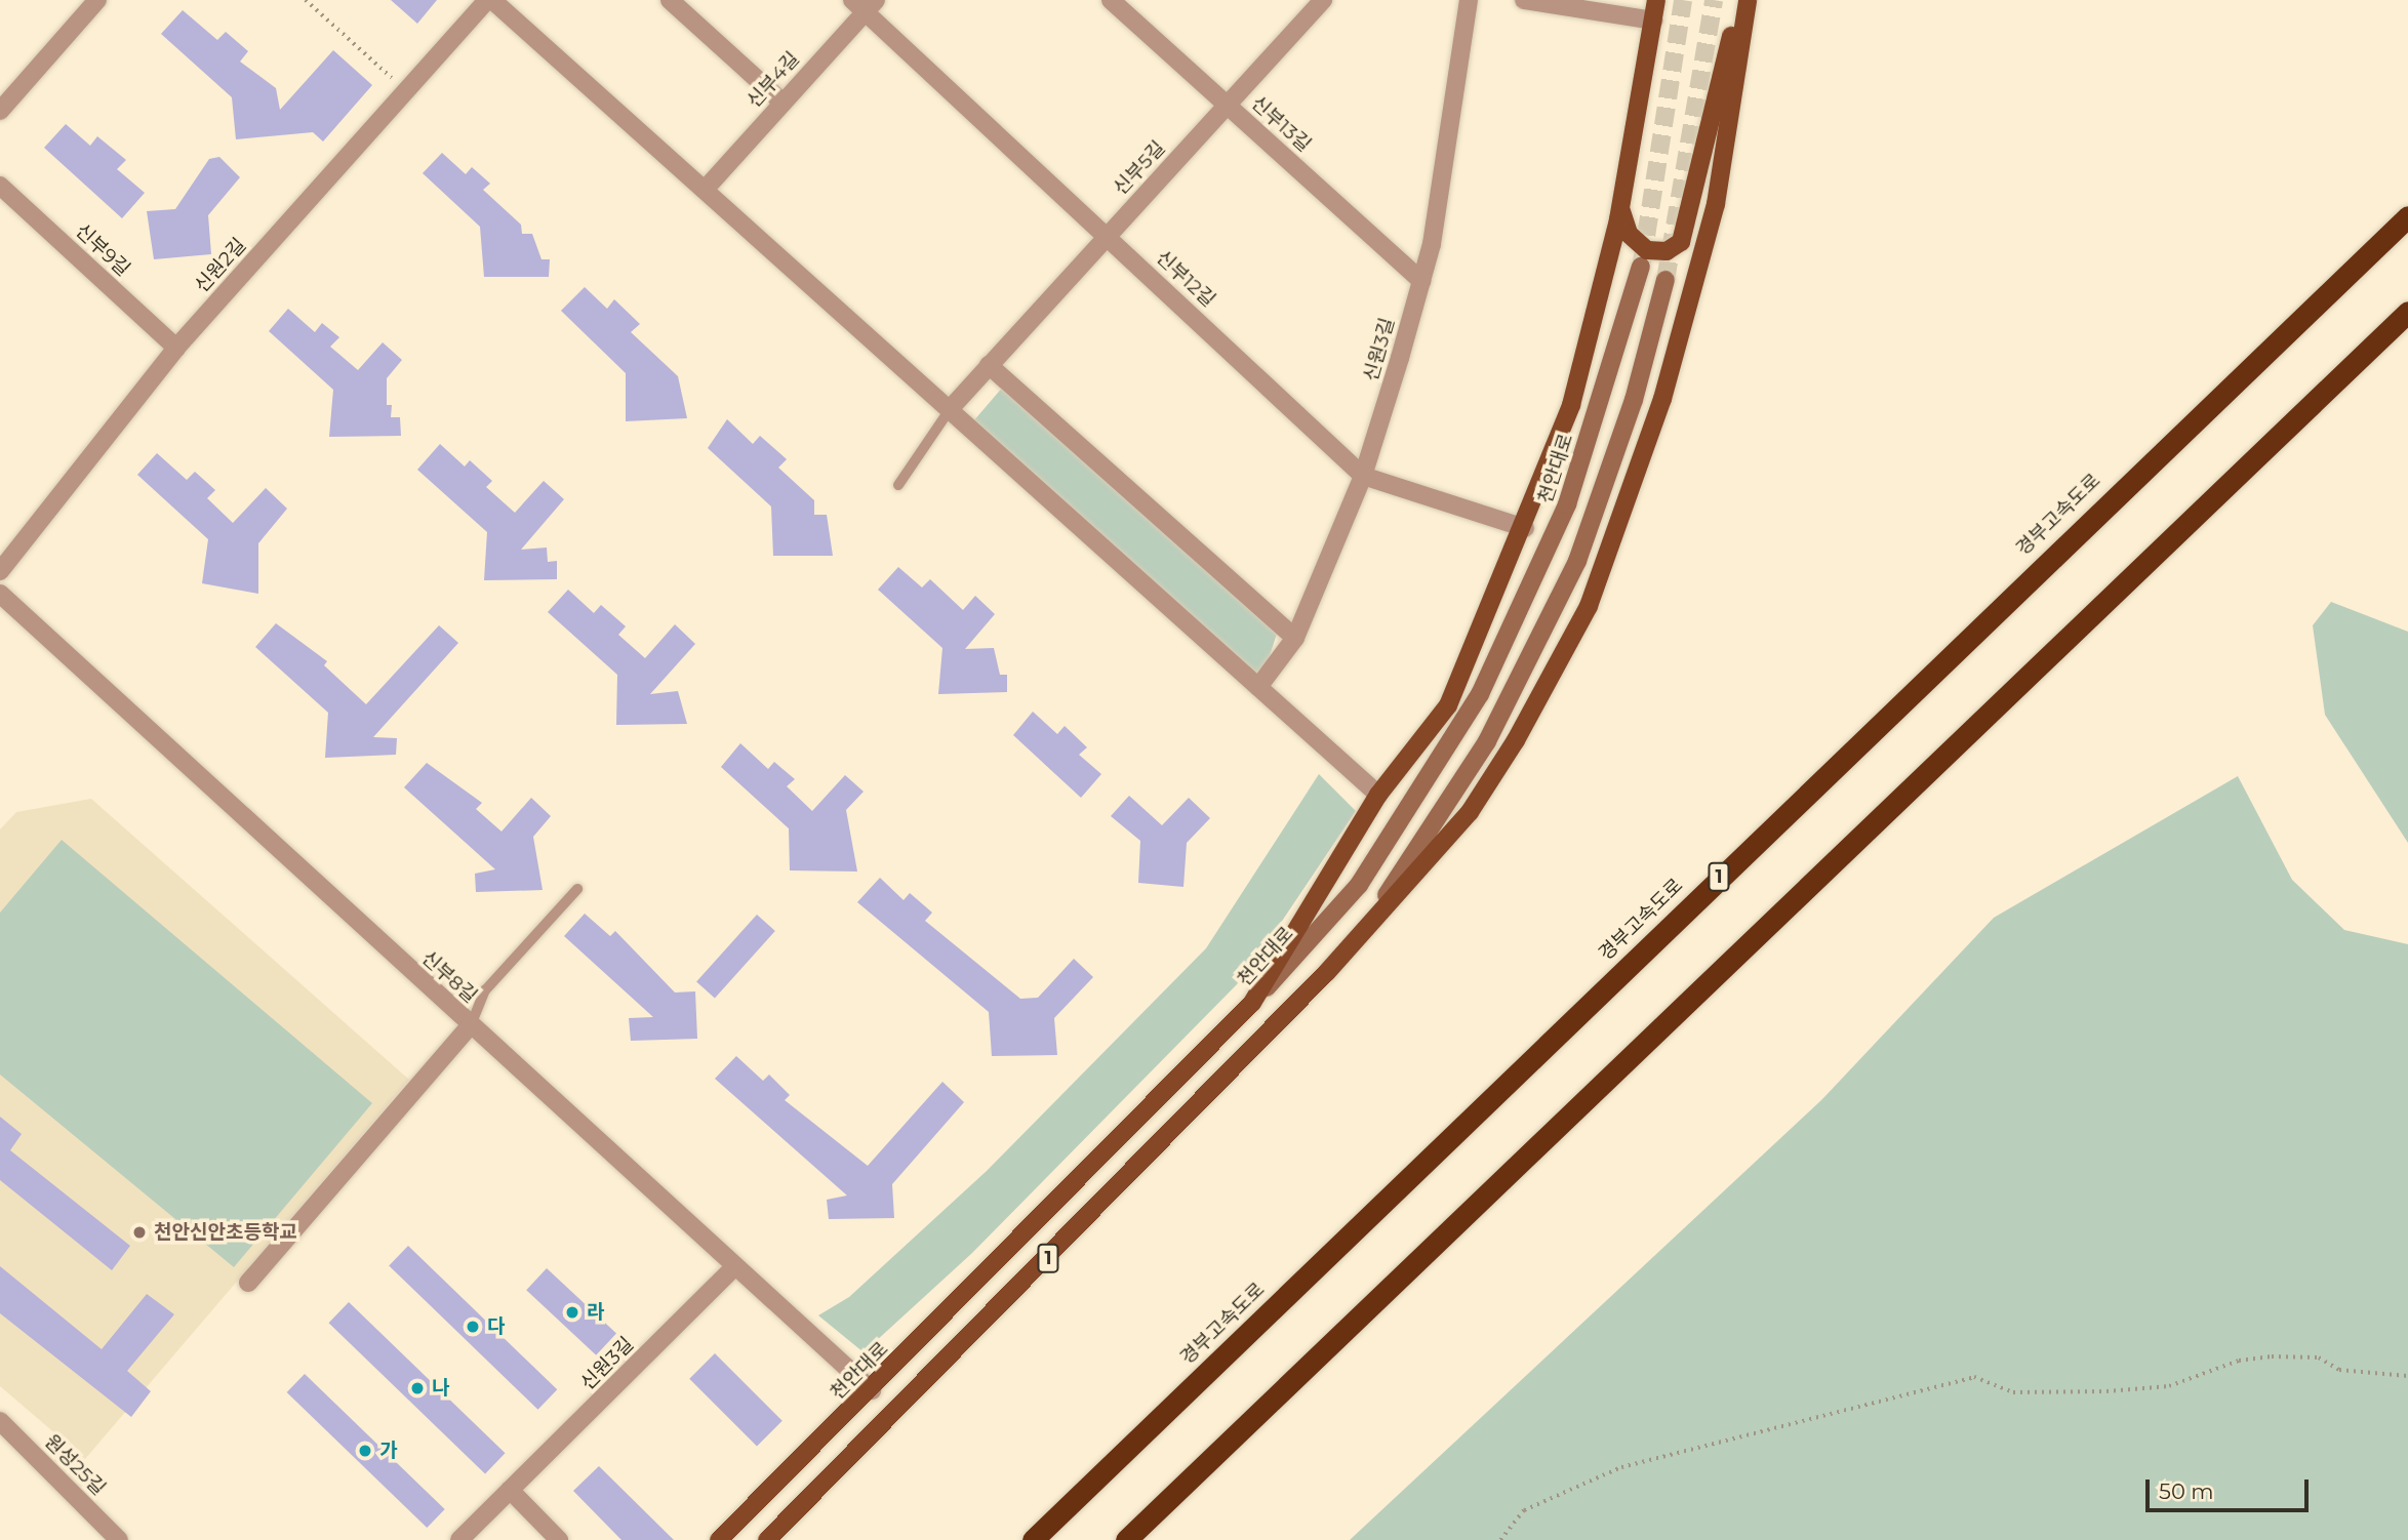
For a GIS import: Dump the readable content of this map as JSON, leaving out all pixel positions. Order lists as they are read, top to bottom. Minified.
{"streets":{"highway":["경부고속도로","1"],"main road":["천안대로"],"street":["신부4길","신부13길","신부5길","신부9길","신원2길","신부12길","신원3길","신부8길","원성25길"]},"crossings":[["신부4길","신부12길"],["신부13길","신부5길"],["신부13길","신원3길"],["신부5길","신부12길"],["신부9길","신원2길"],["신부12길","신원3길"],["신부12길","1"],["신원3길","신부8길"],["천안대로","1"],["천안대로","신부8길"]],"places":["천안신안초등학교","라","다","나","가"],"scale_bar":"50 m"}
